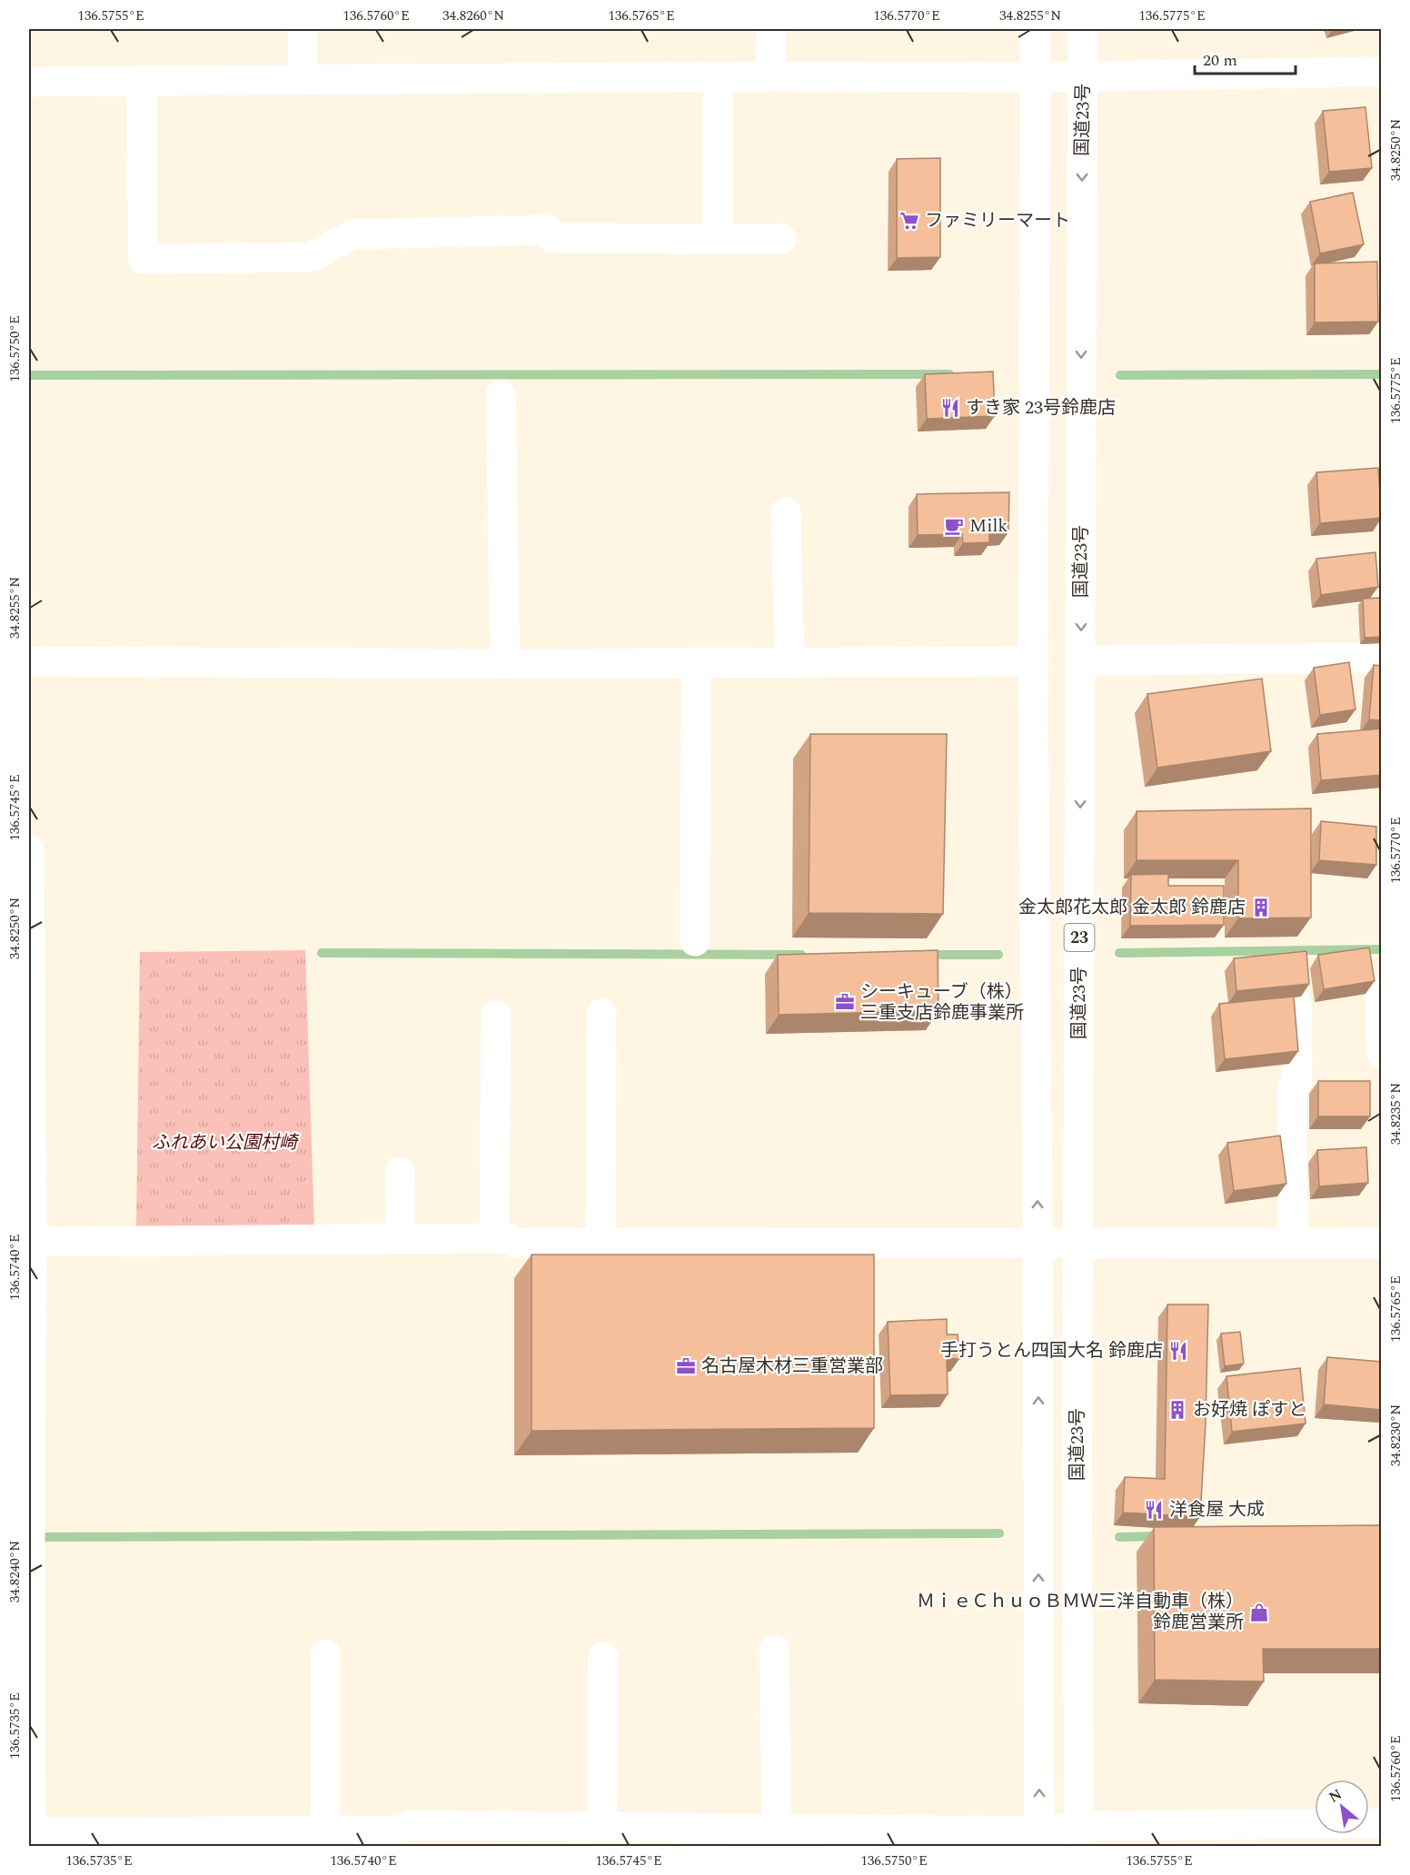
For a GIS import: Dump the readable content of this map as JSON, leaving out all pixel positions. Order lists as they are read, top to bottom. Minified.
{"streets":{"main road":["国道23号","23"]},"parks":["ふれあい公園村崎"],"places":{"supermarket":["ファミリーマート"],"restaurant":["すき家 23号鈴鹿店","手打うとん四国大名 鈴鹿店","洋食屋 大成"],"cafe":["Milk"],"building":["金太郎花太郎 金太郎 鈴鹿店","お好焼 ぽすと"],"office":["シーキューブ（株） 三重支店鈴鹿事業所","名古屋木材三重営業部"],"shop":["ＭｉｅＣｈｕｏＢＭＷ三洋自動車（株） 鈴鹿営業所"]},"scale_bar":"20 m","north":"top left","coordinates":["136.5755°E","136.5760°E","34.8260°N","136.5765°E","136.5770°E","34.8255°N","136.5775°E","34.8250°N","136.5750°E","136.5745°E","34.8235°N","136.5740°E","34.8230°N","34.8240°N","136.5735°E"]}
